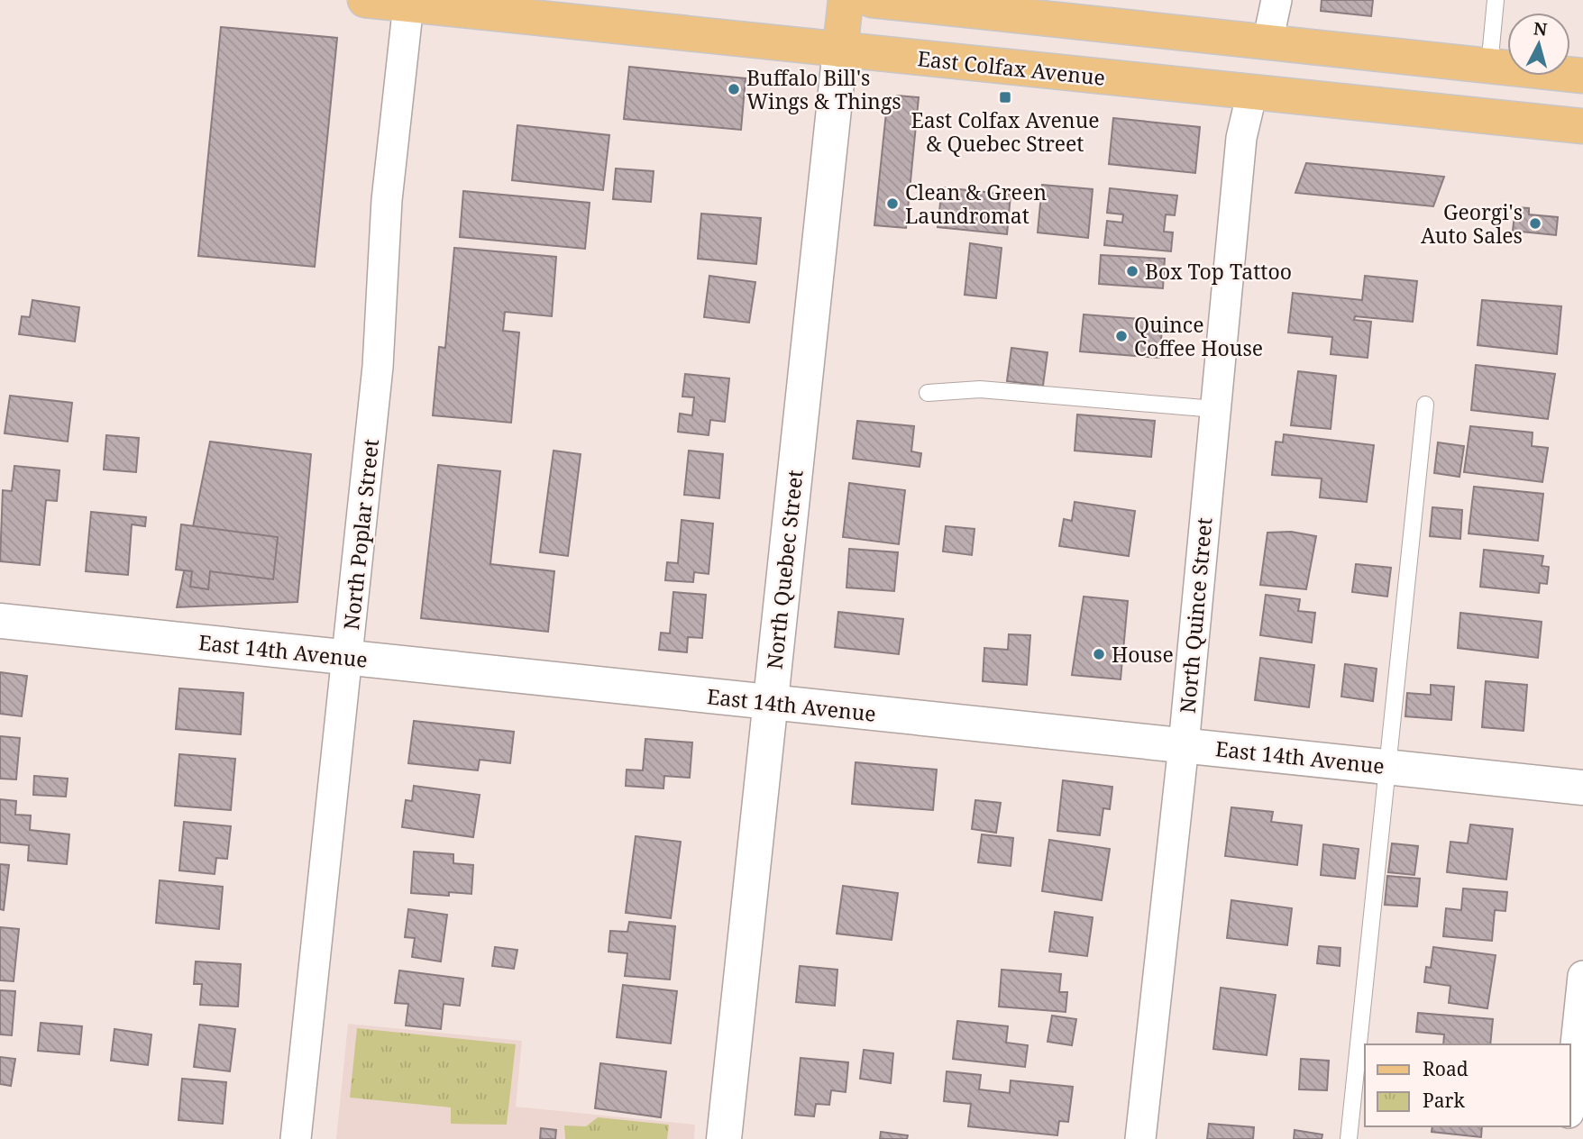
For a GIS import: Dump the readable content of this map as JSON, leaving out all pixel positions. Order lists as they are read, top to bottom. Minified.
{"streets":{"main road":["East Colfax Avenue","North Quebec Street","East 14th Avenue"],"street":["North Poplar Street","North Quince Street"]},"crossings":[["East Colfax Avenue","North Poplar Street"],["East Colfax Avenue","North Quebec Street"],["East Colfax Avenue","North Quince Street"],["North Poplar Street","East 14th Avenue"],["North Quebec Street","East 14th Avenue"],["North Quince Street","East 14th Avenue"]],"places":{"other":["Buffalo Bill's Wings & Things","Clean & Green Laundromat","Georgi's Auto Sales","Box Top Tattoo","Quince Coffee House","House"],"transit":["East Colfax Avenue & Quebec Street"]},"legend":["Road","Park"],"north":"top"}
